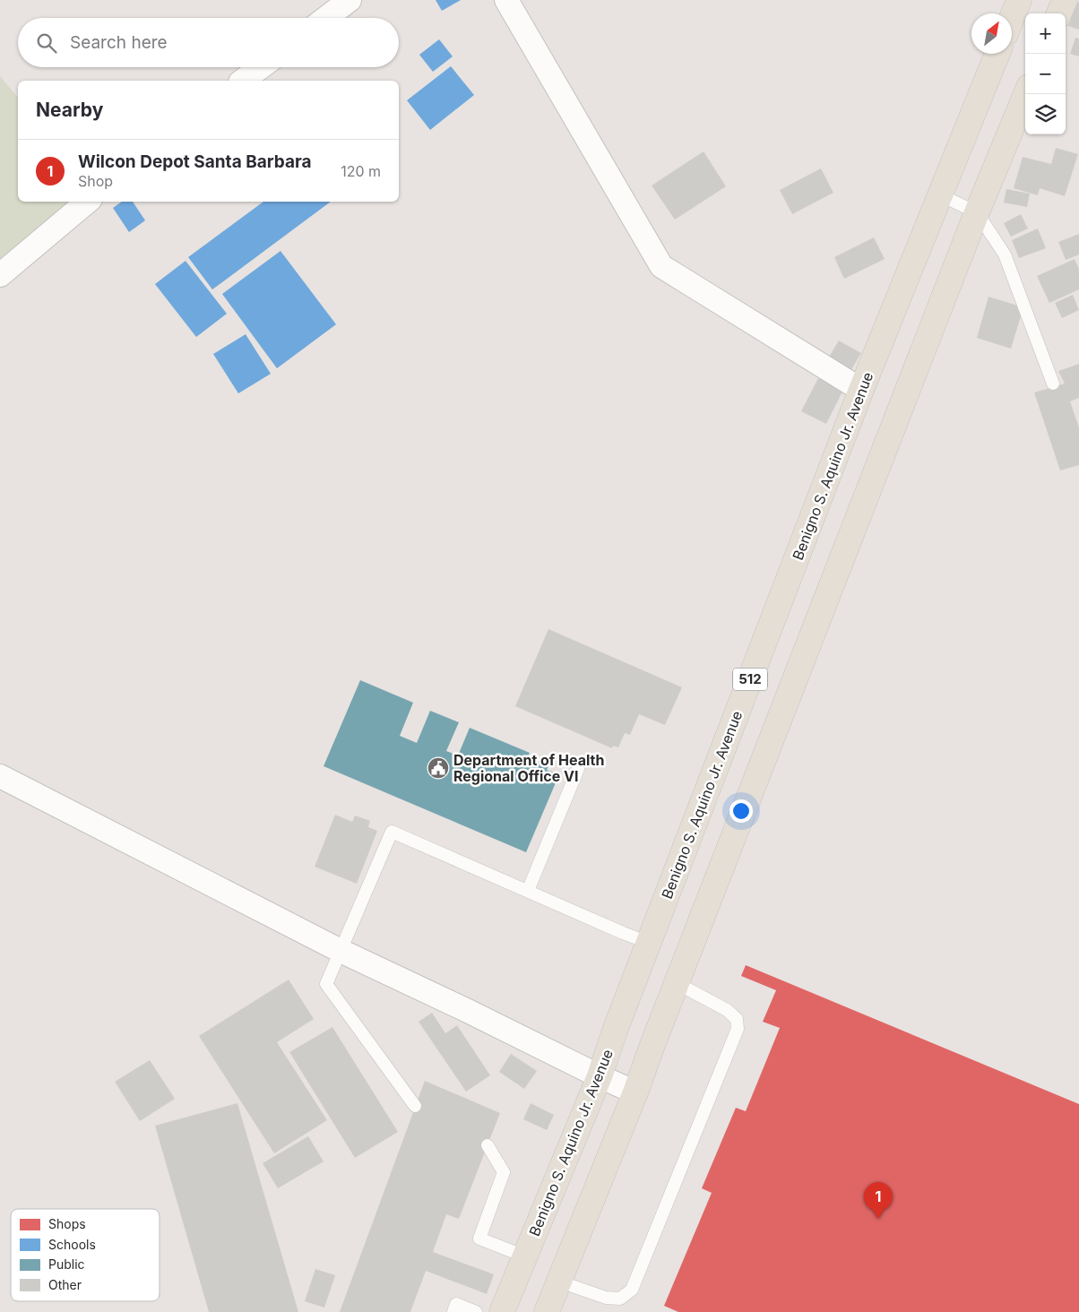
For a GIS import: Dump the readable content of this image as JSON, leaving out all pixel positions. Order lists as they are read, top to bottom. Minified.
{"streets":{"main road":["Benigno S. Aquino Jr. Avenue","512"]},"places":{"public building":["Department of Health Regional Office VI"]},"legend":["Shops","Schools","Public","Other"],"north":"top right","page":{"map_buttons":["+","−"],"search":"Search here","heading":"Nearby","list":[{"mark":"1","name":"Wilcon Depot Santa Barbara","note":"Shop","value":"120 m"}],"pins":"1"}}
